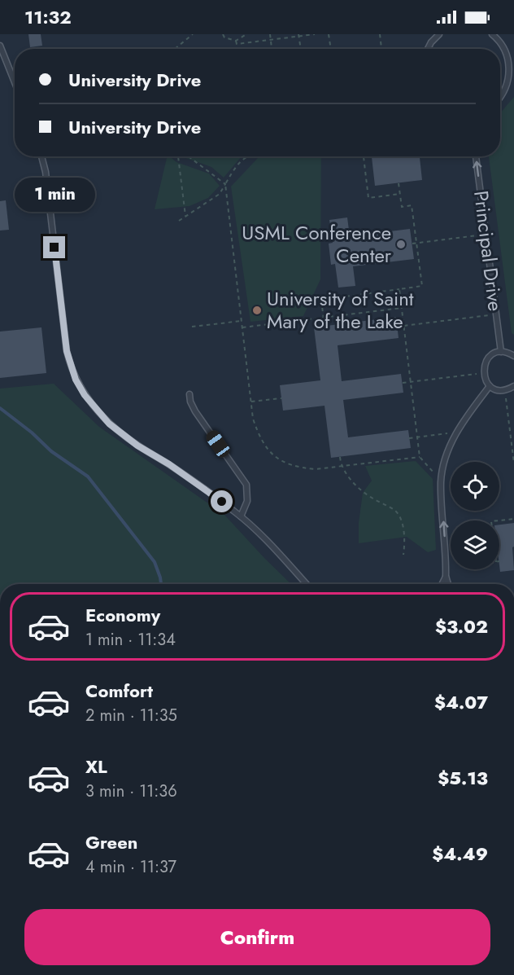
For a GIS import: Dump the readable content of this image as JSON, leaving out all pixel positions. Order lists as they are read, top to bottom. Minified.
{"streets":{"lane":["Principal Drive"]},"one_way":["Principal Drive"],"places":["USML Conference Center","University of Saint Mary of the Lake"],"page":{"status":"11:32","banner":["University Drive","University Drive"],"bubble":"1 min","list":[{"name":"Economy","note":"1 min · 11:34","value":"$3.02"},{"name":"Comfort","note":"2 min · 11:35","value":"$4.07"},{"name":"XL","note":"3 min · 11:36","value":"$5.13"},{"name":"Green","note":"4 min · 11:37","value":"$4.49"}],"buttons":"Confirm"}}
